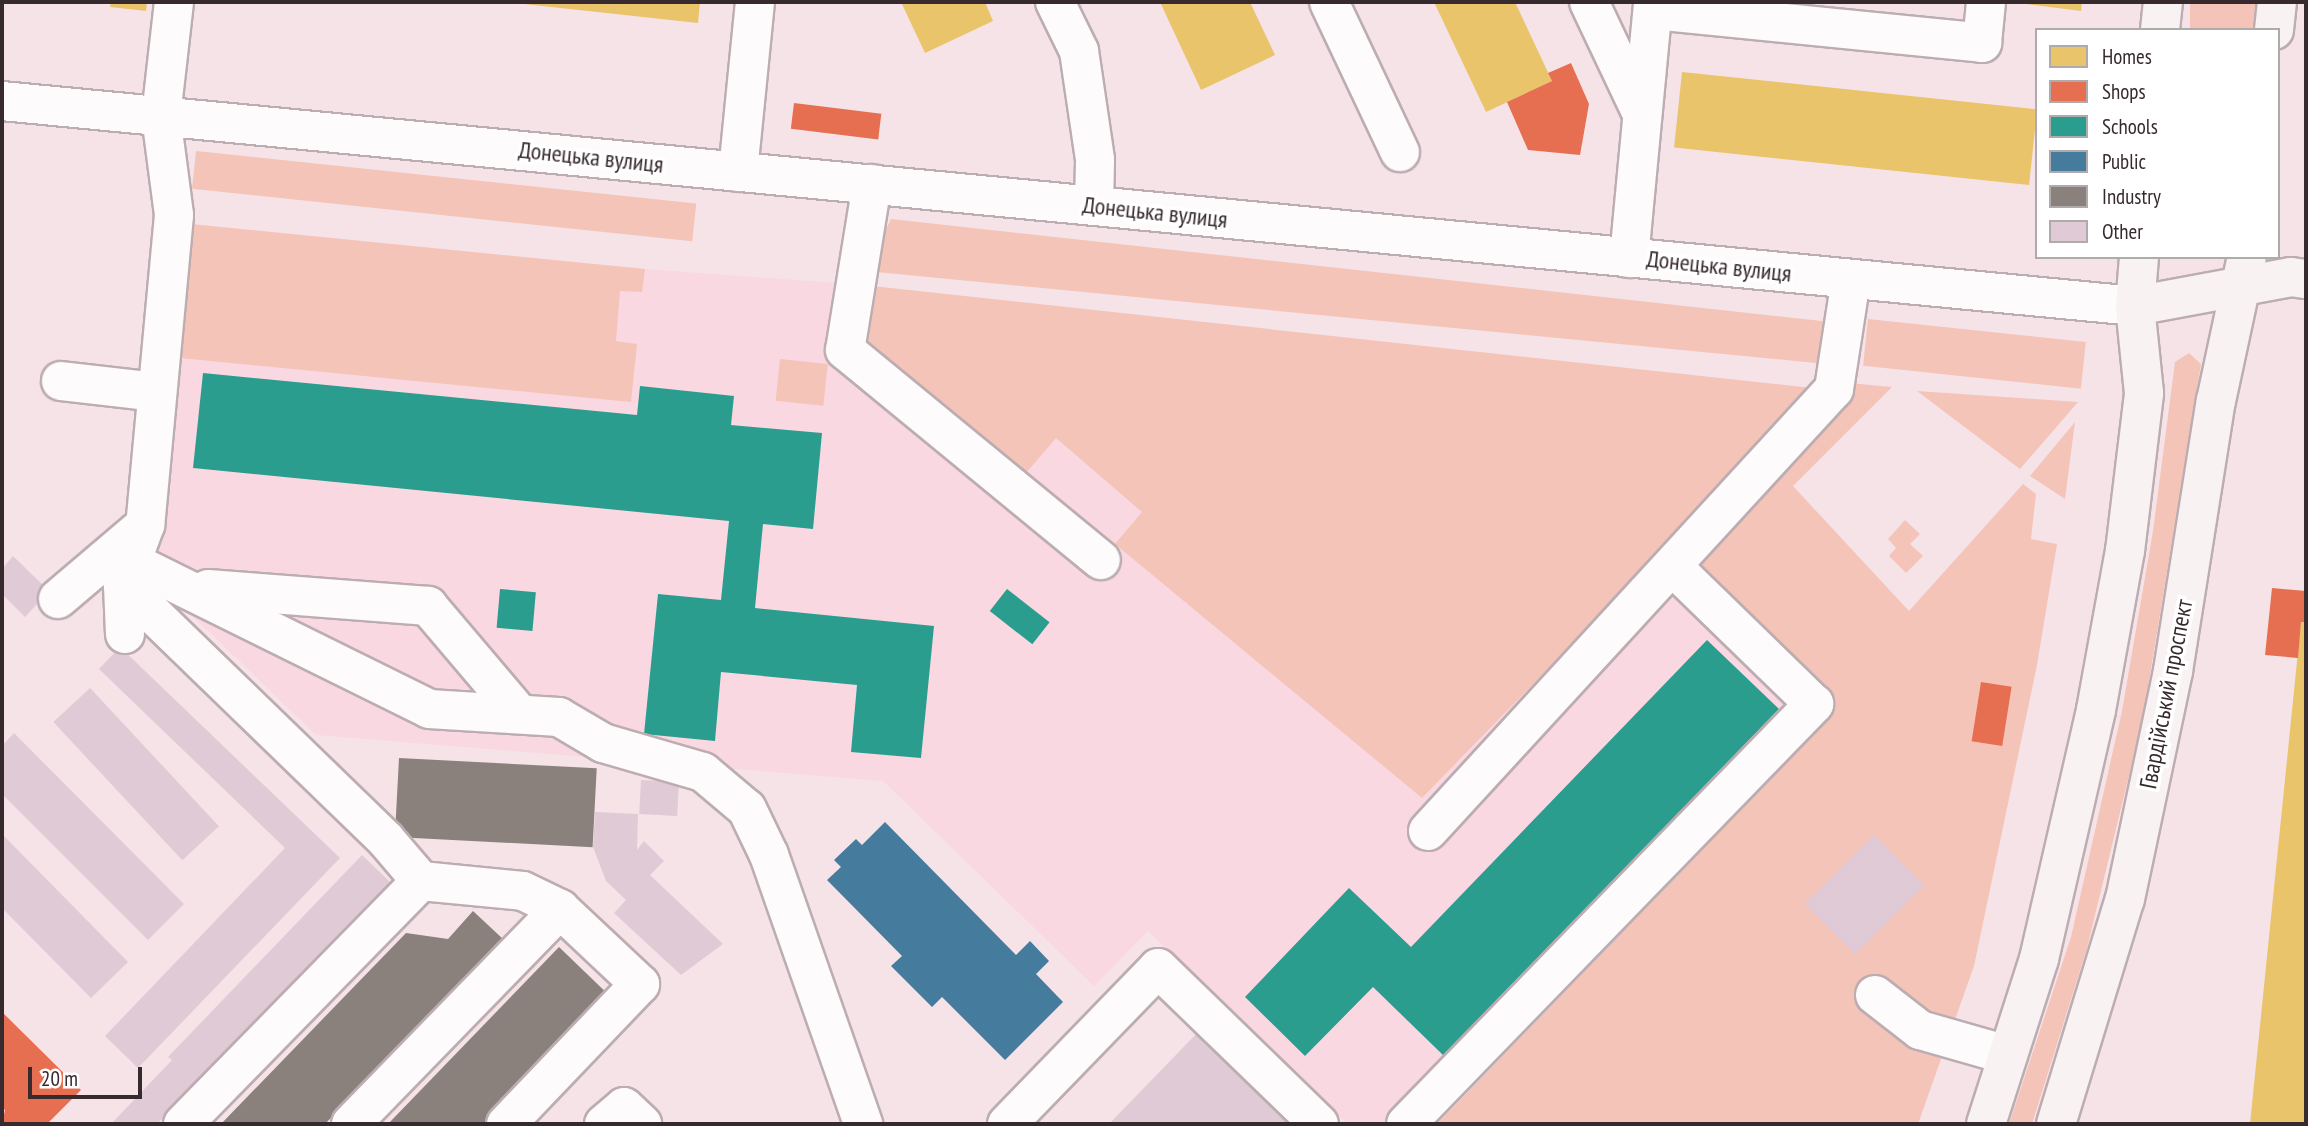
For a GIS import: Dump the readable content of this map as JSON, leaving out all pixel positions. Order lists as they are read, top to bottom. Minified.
{"streets":{"main road":["Донецька вулиця","Гвардійський проспект"]},"crossings":[["Донецька вулиця","Гвардійський проспект"]],"legend":["Homes","Shops","Schools","Public","Industry","Other"],"scale_bar":"20 m"}
